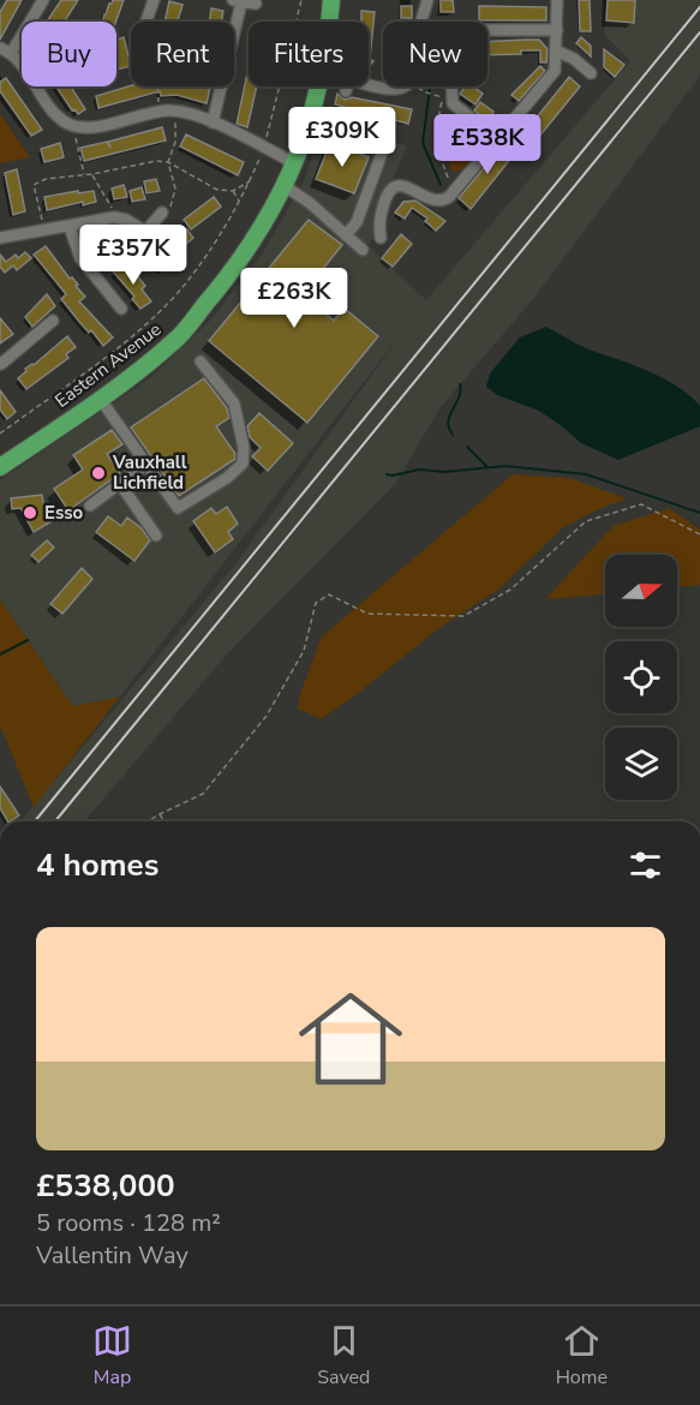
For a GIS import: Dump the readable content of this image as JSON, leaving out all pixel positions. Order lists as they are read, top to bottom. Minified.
{"streets":{"highway":["Eastern Avenue"]},"places":["Vauxhall Lichfield","Esso"],"north":"right","page":{"chip":["Buy","Rent","Filters","New"],"price":["£309K","£538K","£357K","£263K"],"heading":"4 homes","list":[{"name":"£538,000","note":"5 rooms · 128 m² · Vallentin Way"}],"tabs":["Map","Saved","Home"]}}
